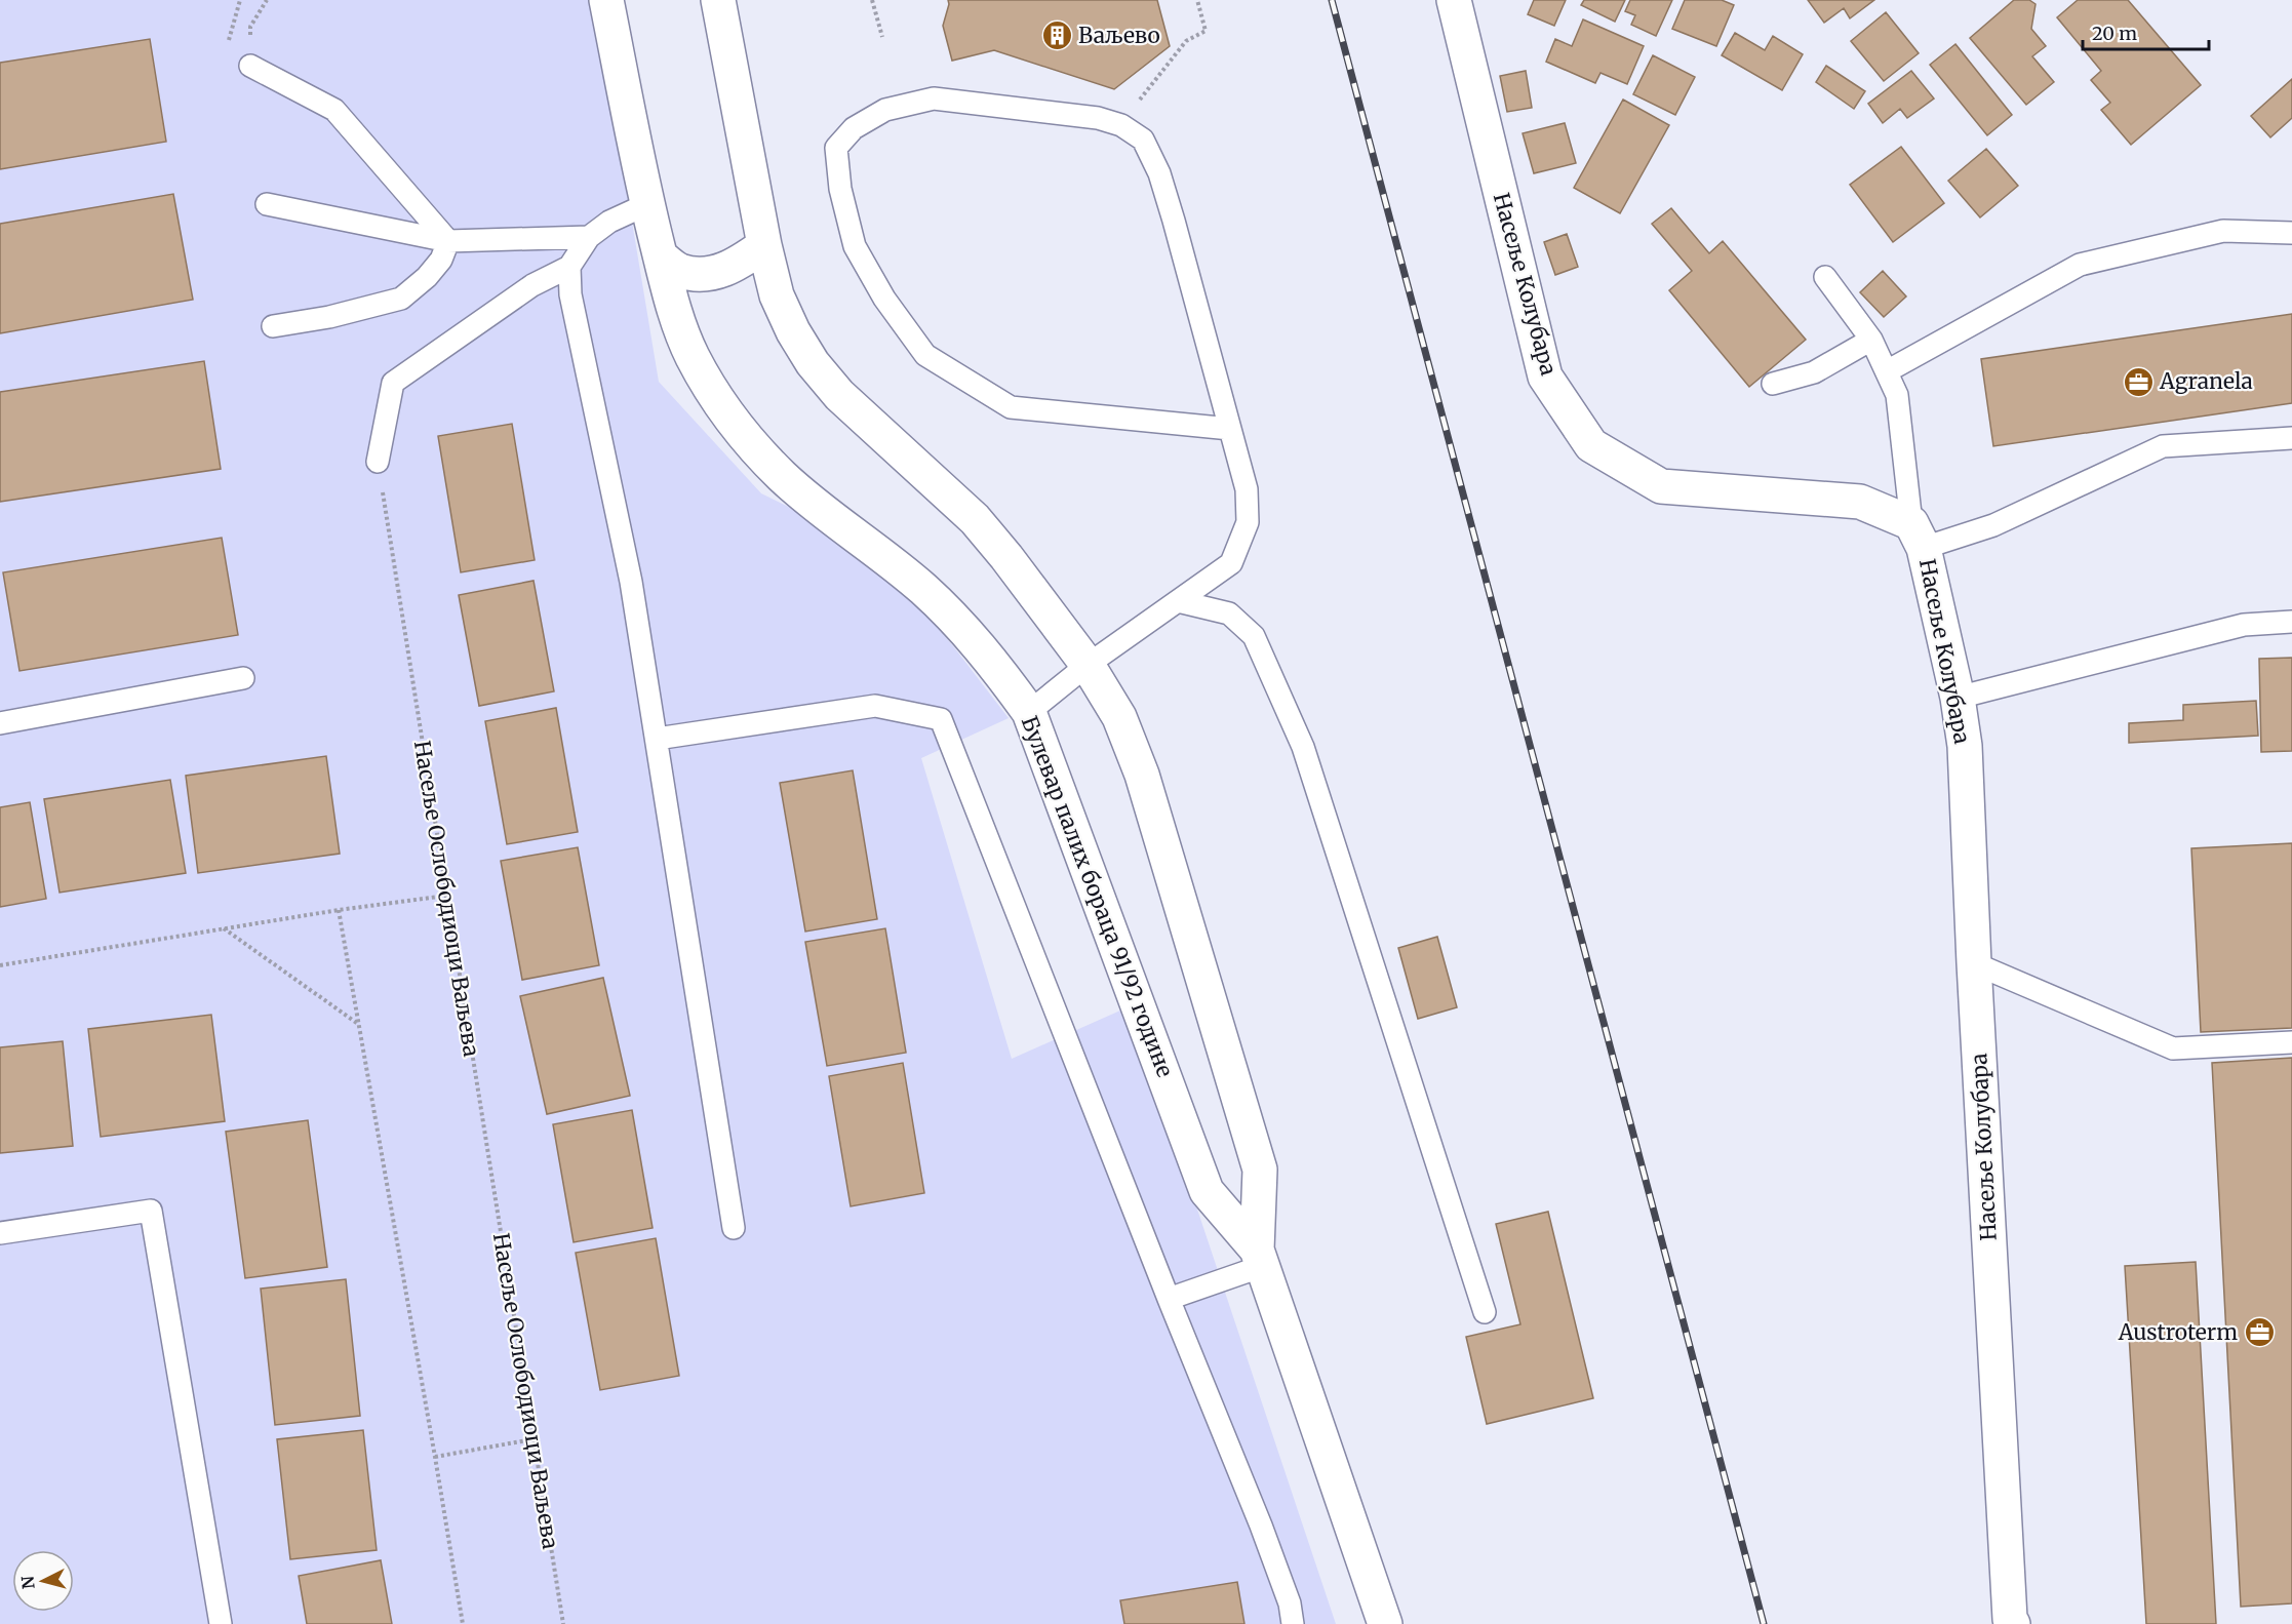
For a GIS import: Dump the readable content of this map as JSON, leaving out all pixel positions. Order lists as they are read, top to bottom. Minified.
{"streets":{"street":["Насеље Колубара","Булевар палих бораца 91/92 године"],"path":["Насеље Ослободиоци Ваљева"]},"places":{"building":["Ваљево"],"office":["Agranela","Austroterm"]},"scale_bar":"20 m","north":"left"}
